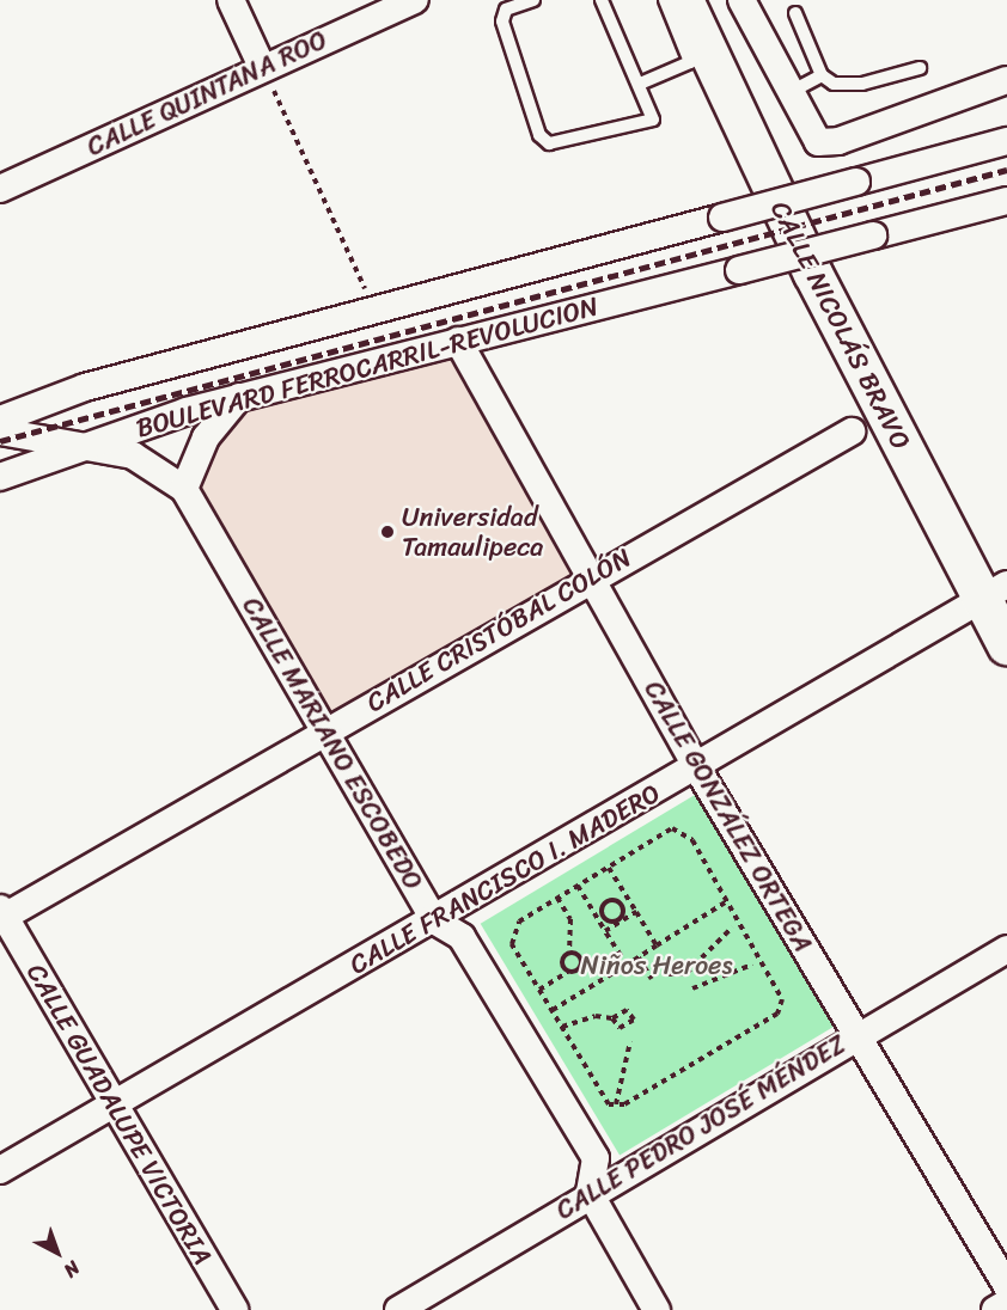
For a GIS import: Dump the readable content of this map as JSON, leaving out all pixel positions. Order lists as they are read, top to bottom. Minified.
{"streets":{"main road":["CALLE NICOLÁS BRAVO"],"street":["CALLE QUINTANA ROO","BOULEVARD FERROCARRIL-REVOLUCION","CALLE CRISTÓBAL COLÓN","CALLE MARIANO ESCOBEDO","CALLE GONZÁLEZ ORTEGA","CALLE FRANCISCO I. MADERO","CALLE GUADALUPE VICTORIA","CALLE PEDRO JOSÉ MÉNDEZ"]},"crossings":[["CALLE NICOLÁS BRAVO","CALLE FRANCISCO I. MADERO"],["BOULEVARD FERROCARRIL-REVOLUCION","CALLE MARIANO ESCOBEDO"],["BOULEVARD FERROCARRIL-REVOLUCION","CALLE GONZÁLEZ ORTEGA"],["CALLE CRISTÓBAL COLÓN","CALLE MARIANO ESCOBEDO"],["CALLE CRISTÓBAL COLÓN","CALLE GONZÁLEZ ORTEGA"],["CALLE CRISTÓBAL COLÓN","CALLE GUADALUPE VICTORIA"],["CALLE MARIANO ESCOBEDO","CALLE FRANCISCO I. MADERO"],["CALLE MARIANO ESCOBEDO","CALLE PEDRO JOSÉ MÉNDEZ"],["CALLE GONZÁLEZ ORTEGA","CALLE FRANCISCO I. MADERO"],["CALLE GONZÁLEZ ORTEGA","CALLE PEDRO JOSÉ MÉNDEZ"],["CALLE FRANCISCO I. MADERO","CALLE GUADALUPE VICTORIA"]],"parks":["Niños Heroes"],"places":["Universidad Tamaulipeca"],"north":"bottom right"}
